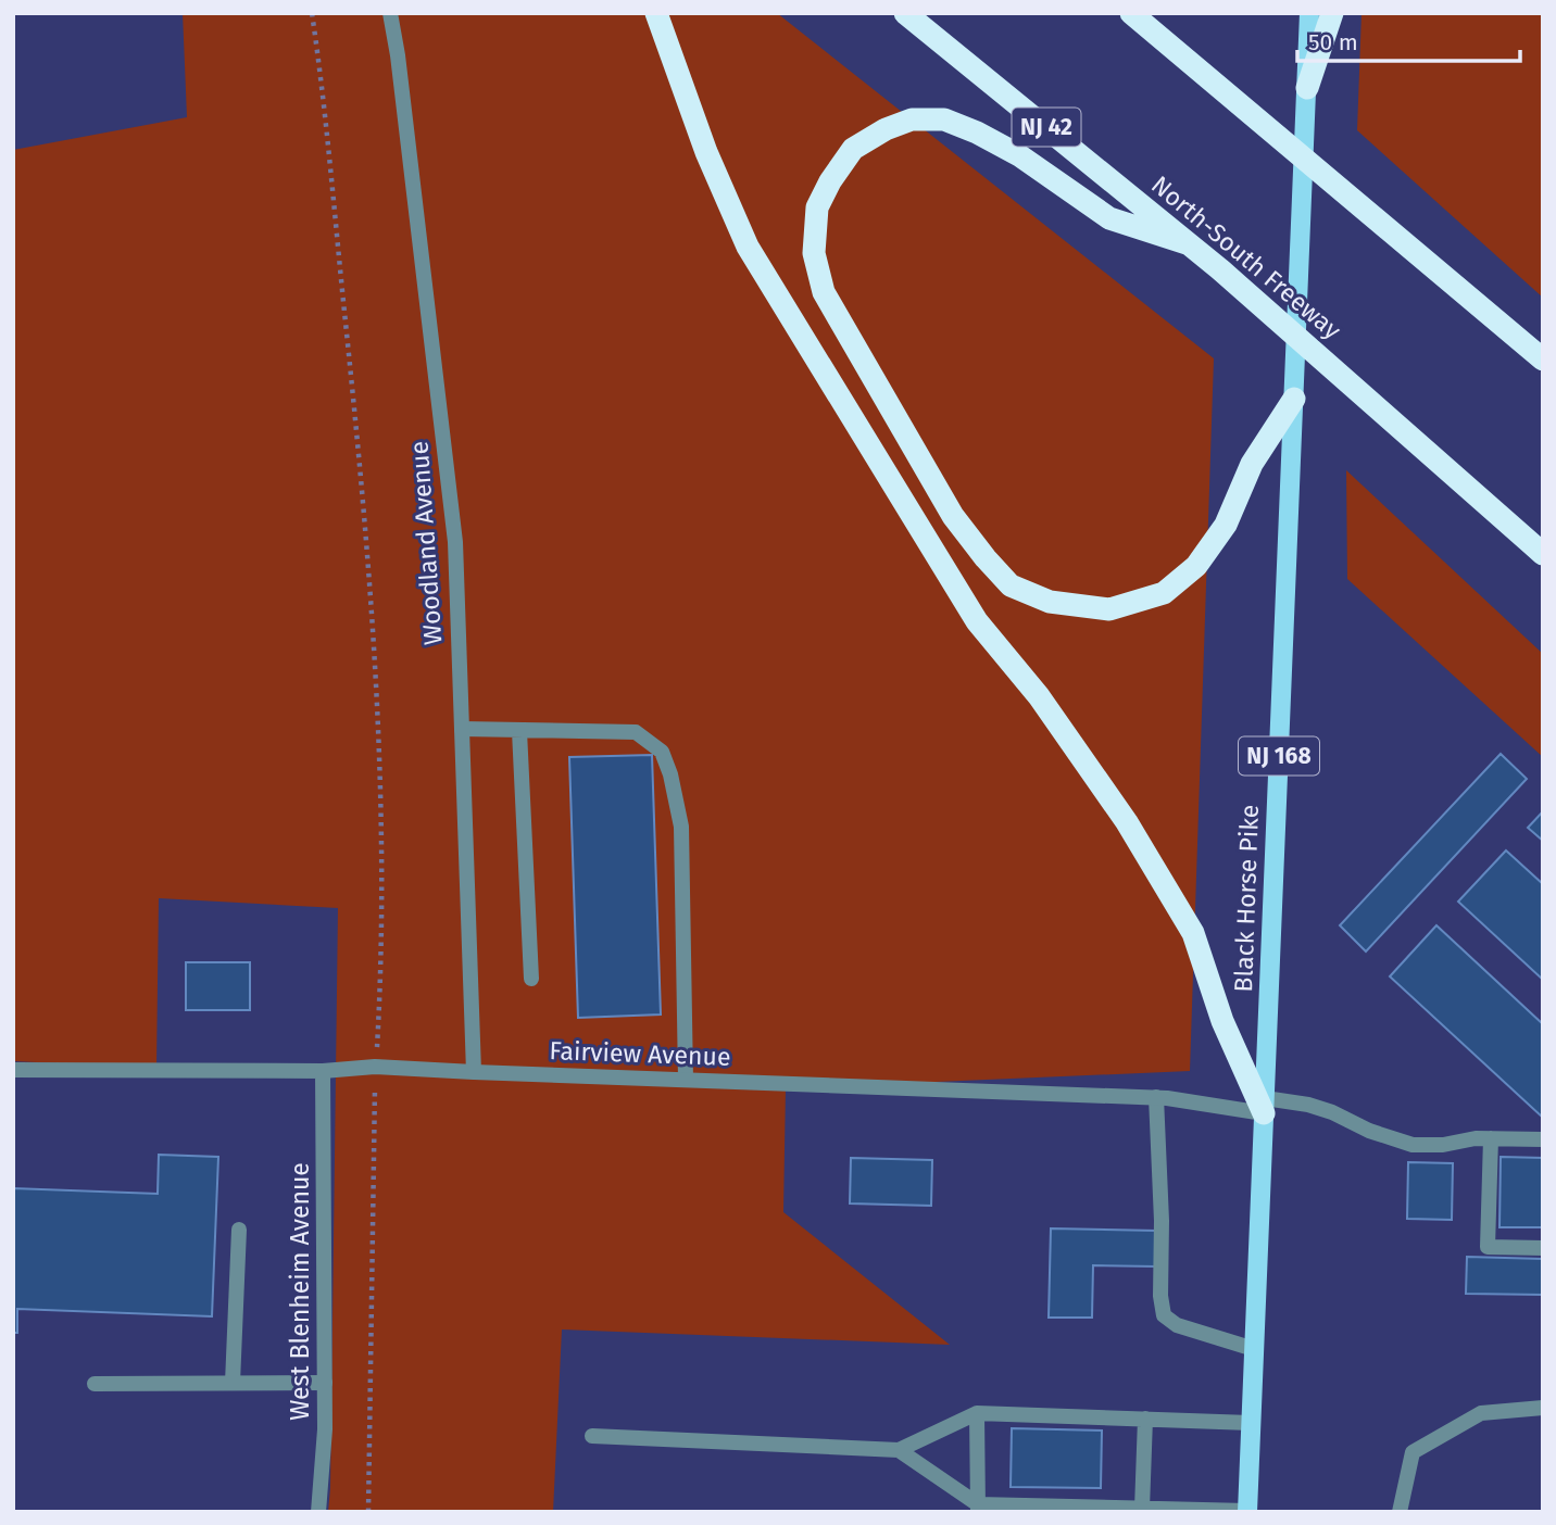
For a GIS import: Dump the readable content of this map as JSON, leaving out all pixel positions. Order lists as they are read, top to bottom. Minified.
{"streets":{"highway":["NJ 42","North-South Freeway"],"main road":["NJ 168","Black Horse Pike"],"street":["Woodland Avenue","Fairview Avenue","West Blenheim Avenue"]},"crossings":[["Woodland Avenue","Fairview Avenue"],["Black Horse Pike","Fairview Avenue"],["Fairview Avenue","West Blenheim Avenue"]],"scale_bar":"50 m"}
